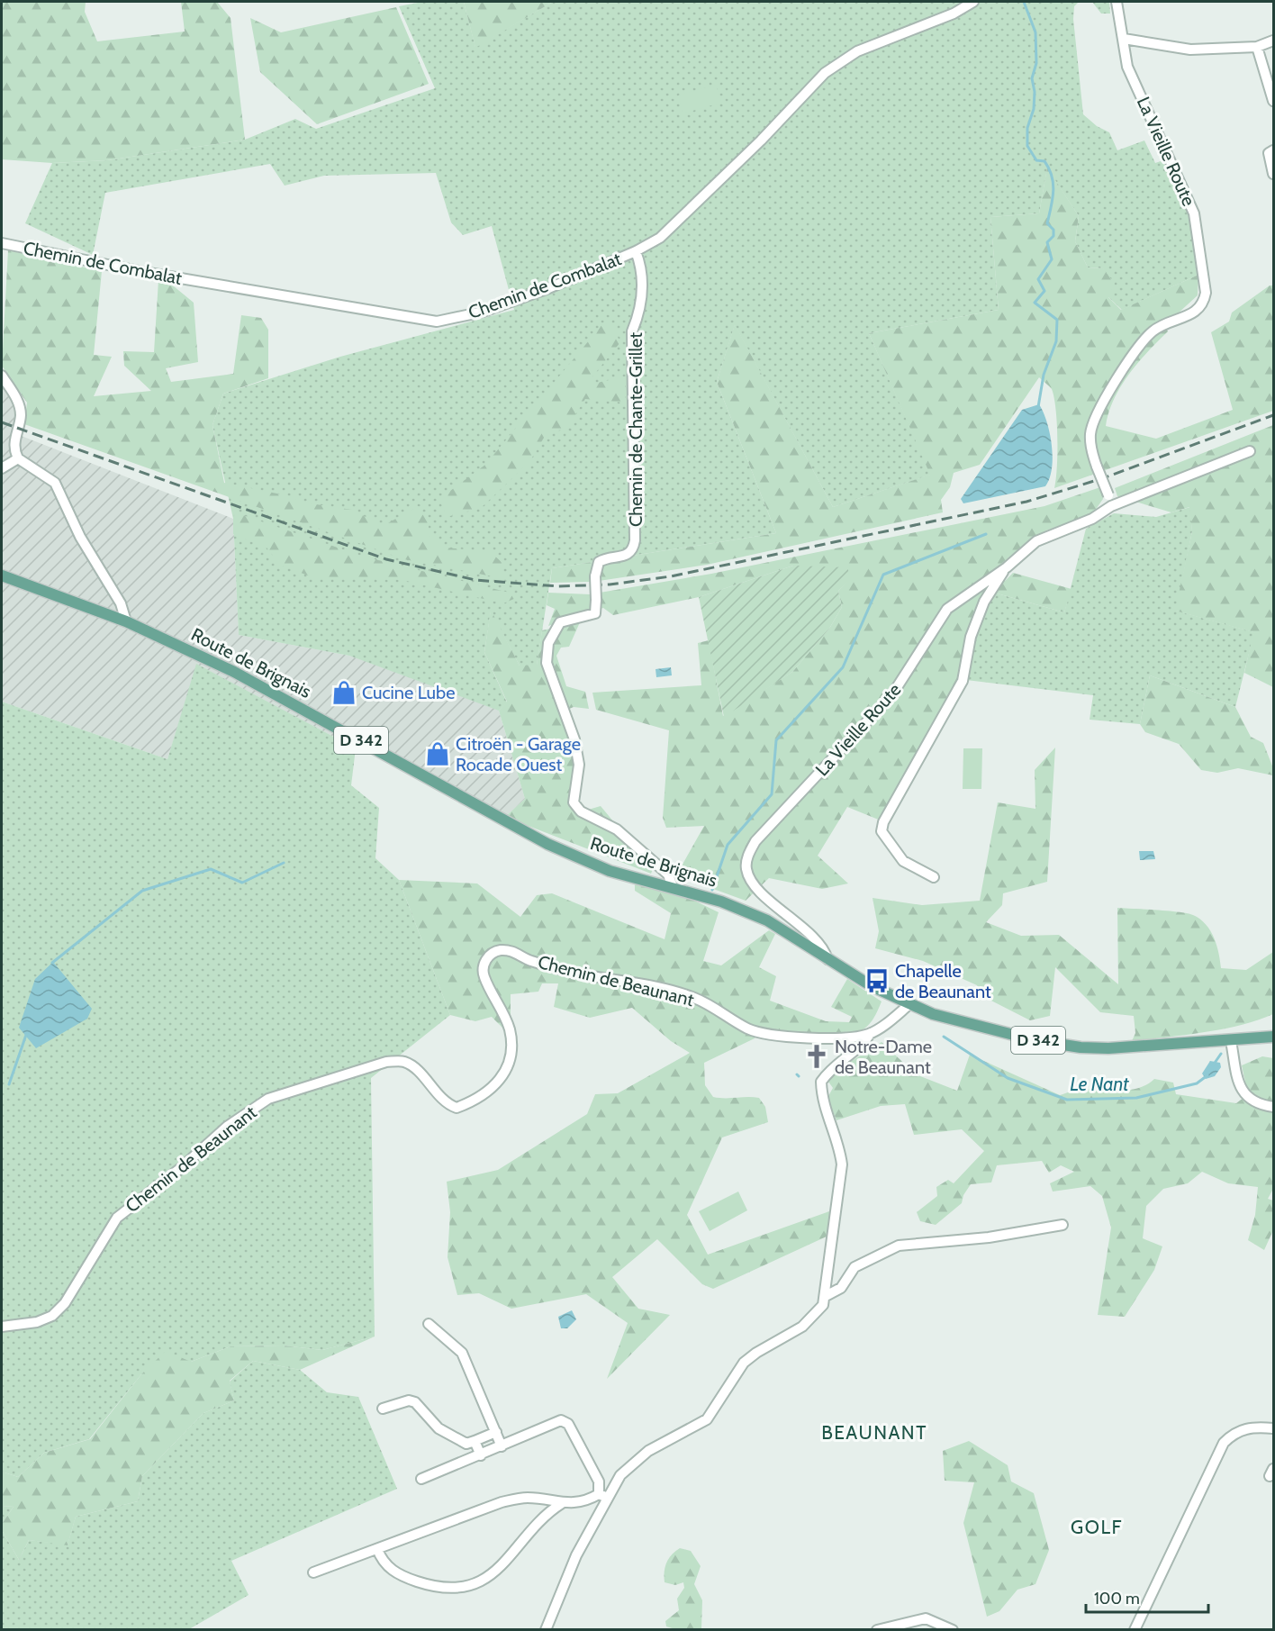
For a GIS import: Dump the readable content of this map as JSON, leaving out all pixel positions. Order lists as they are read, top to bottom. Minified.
{"streets":{"main road":["Route de Brignais","D 342"],"street":["La Vieille Route","Chemin de Combalat","Chemin de Chante-Grillet","Chemin de Beaunant"]},"crossings":[["La Vieille Route","Route de Brignais"],["La Vieille Route","D 342"],["Chemin de Combalat","Chemin de Chante-Grillet"],["Chemin de Chante-Grillet","Route de Brignais"],["Route de Brignais","D 342"],["D 342","Chemin de Beaunant"]],"districts":["BEAUNANT","GOLF"],"water":["Le Nant"],"places":{"shop":["Cucine Lube","Citroën - Garage Rocade Ouest"],"bus stop":["Chapelle de Beaunant"],"church":["Notre-Dame de Beaunant"]},"scale_bar":"100 m"}
